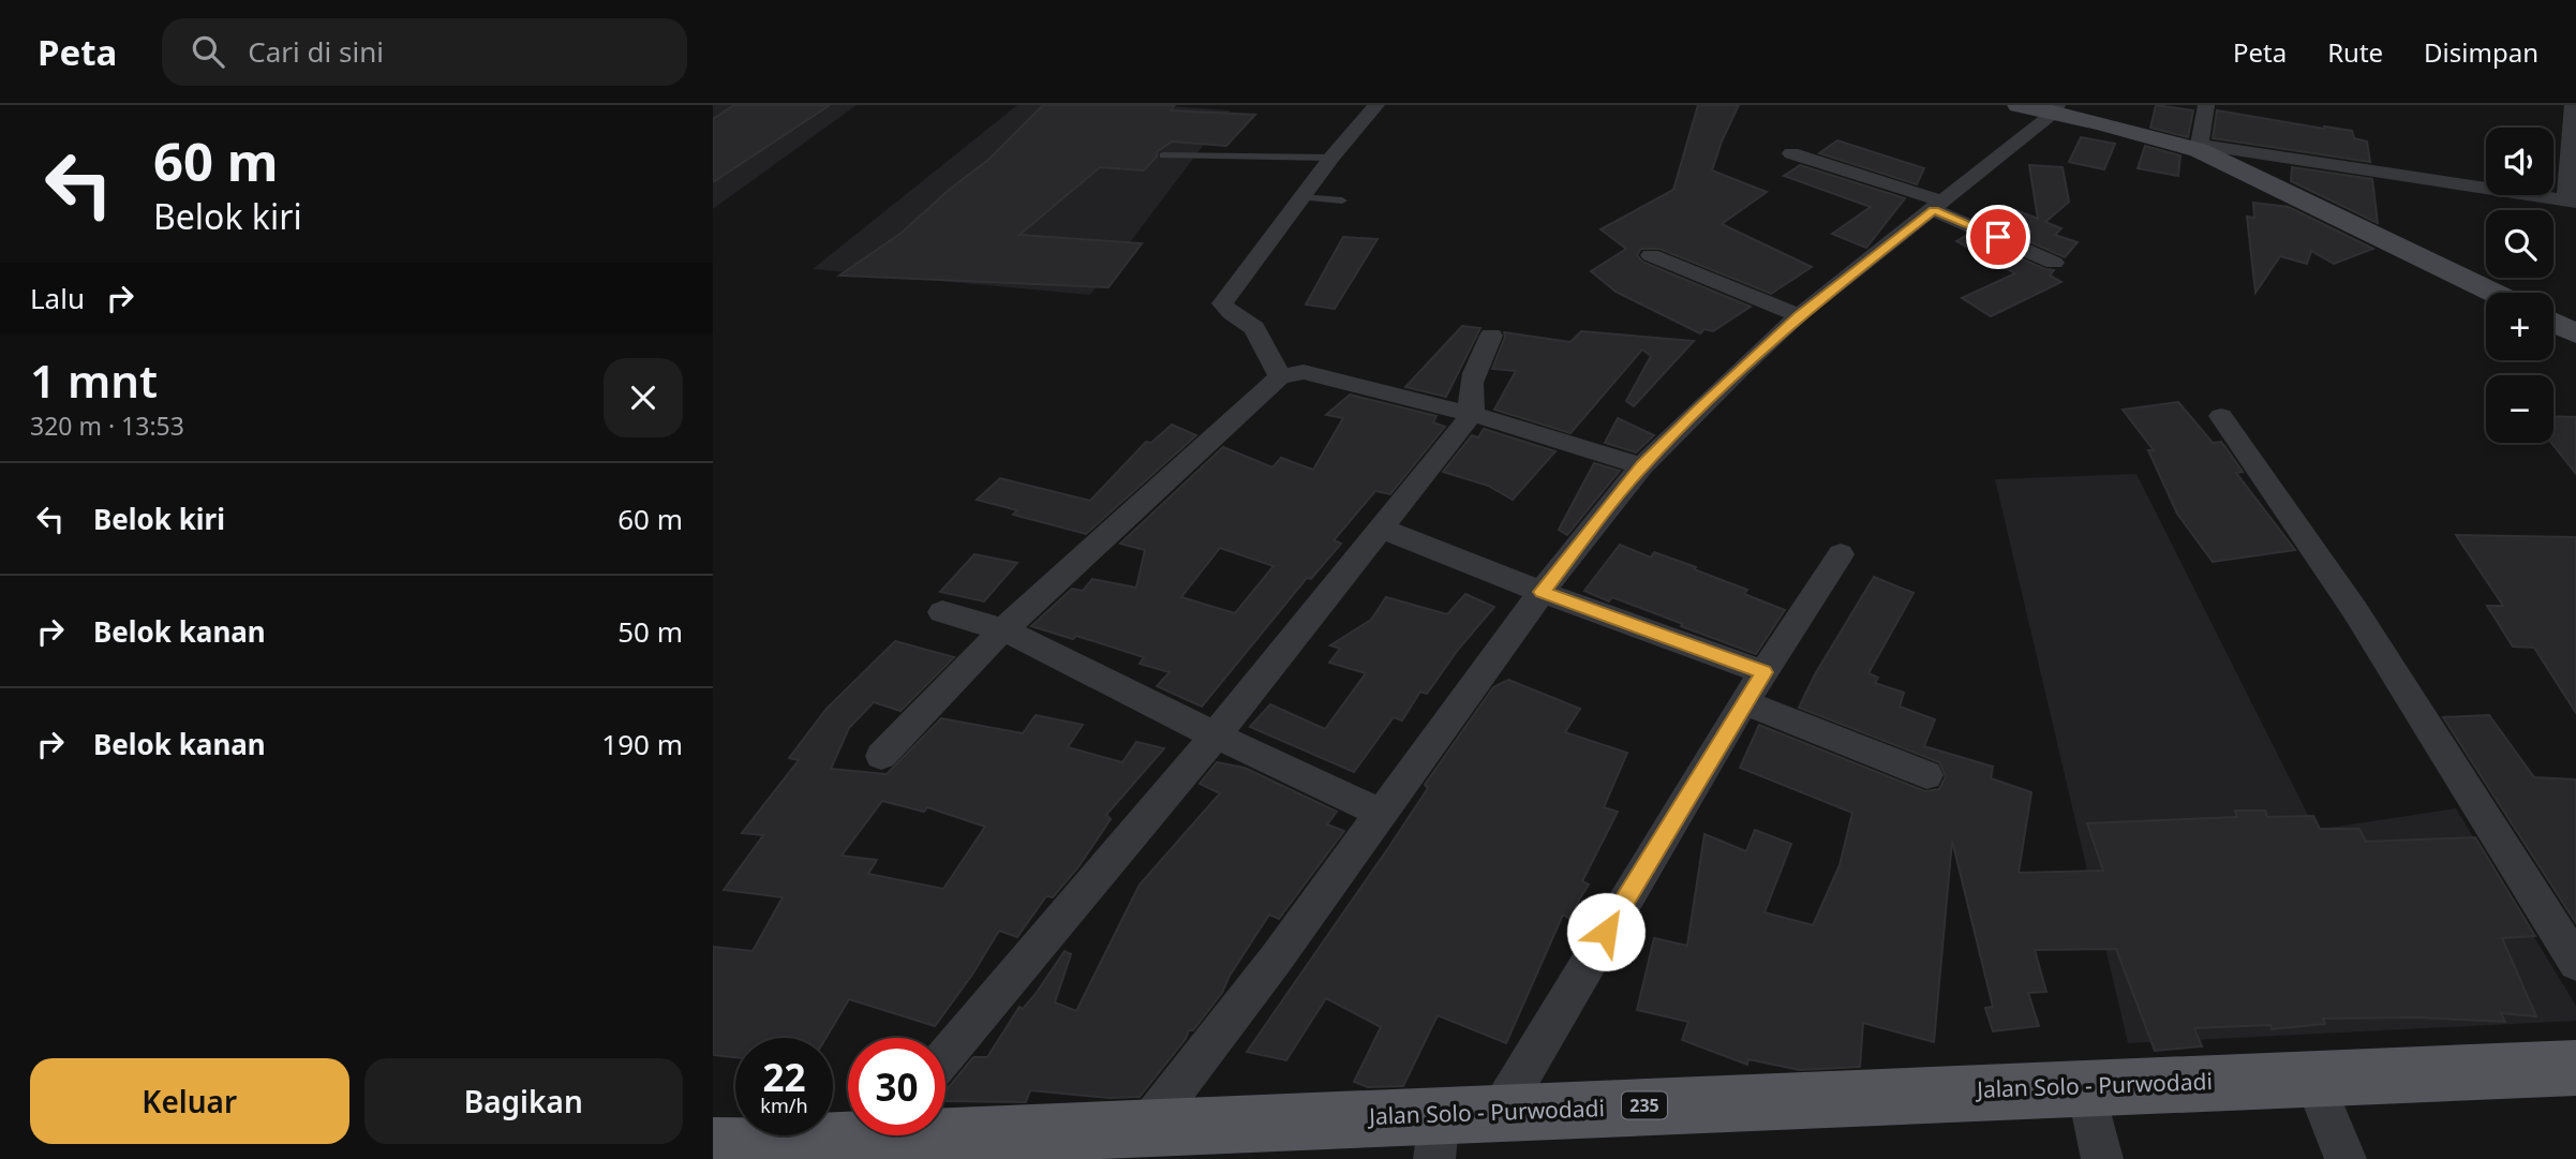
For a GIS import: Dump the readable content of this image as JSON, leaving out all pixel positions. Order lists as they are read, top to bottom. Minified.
{"streets":{"main road":["Jalan Solo - Purwodadi","235"]},"page":{"header":"Peta","search":"Cari di sini","nav":["Peta","Rute","Disimpan"],"turn":["60 m","Belok kiri"],"map_buttons":["+","−"],"then":"Lalu","heading":["1 mnt","320 m · 13:53"],"list":[{"name":"Belok kiri","value":"60 m"},{"name":"Belok kanan","value":"50 m"},{"name":"Belok kanan","value":"190 m"}],"speed":"22 km/h","limit":"30","buttons":["Keluar","Bagikan"]}}
